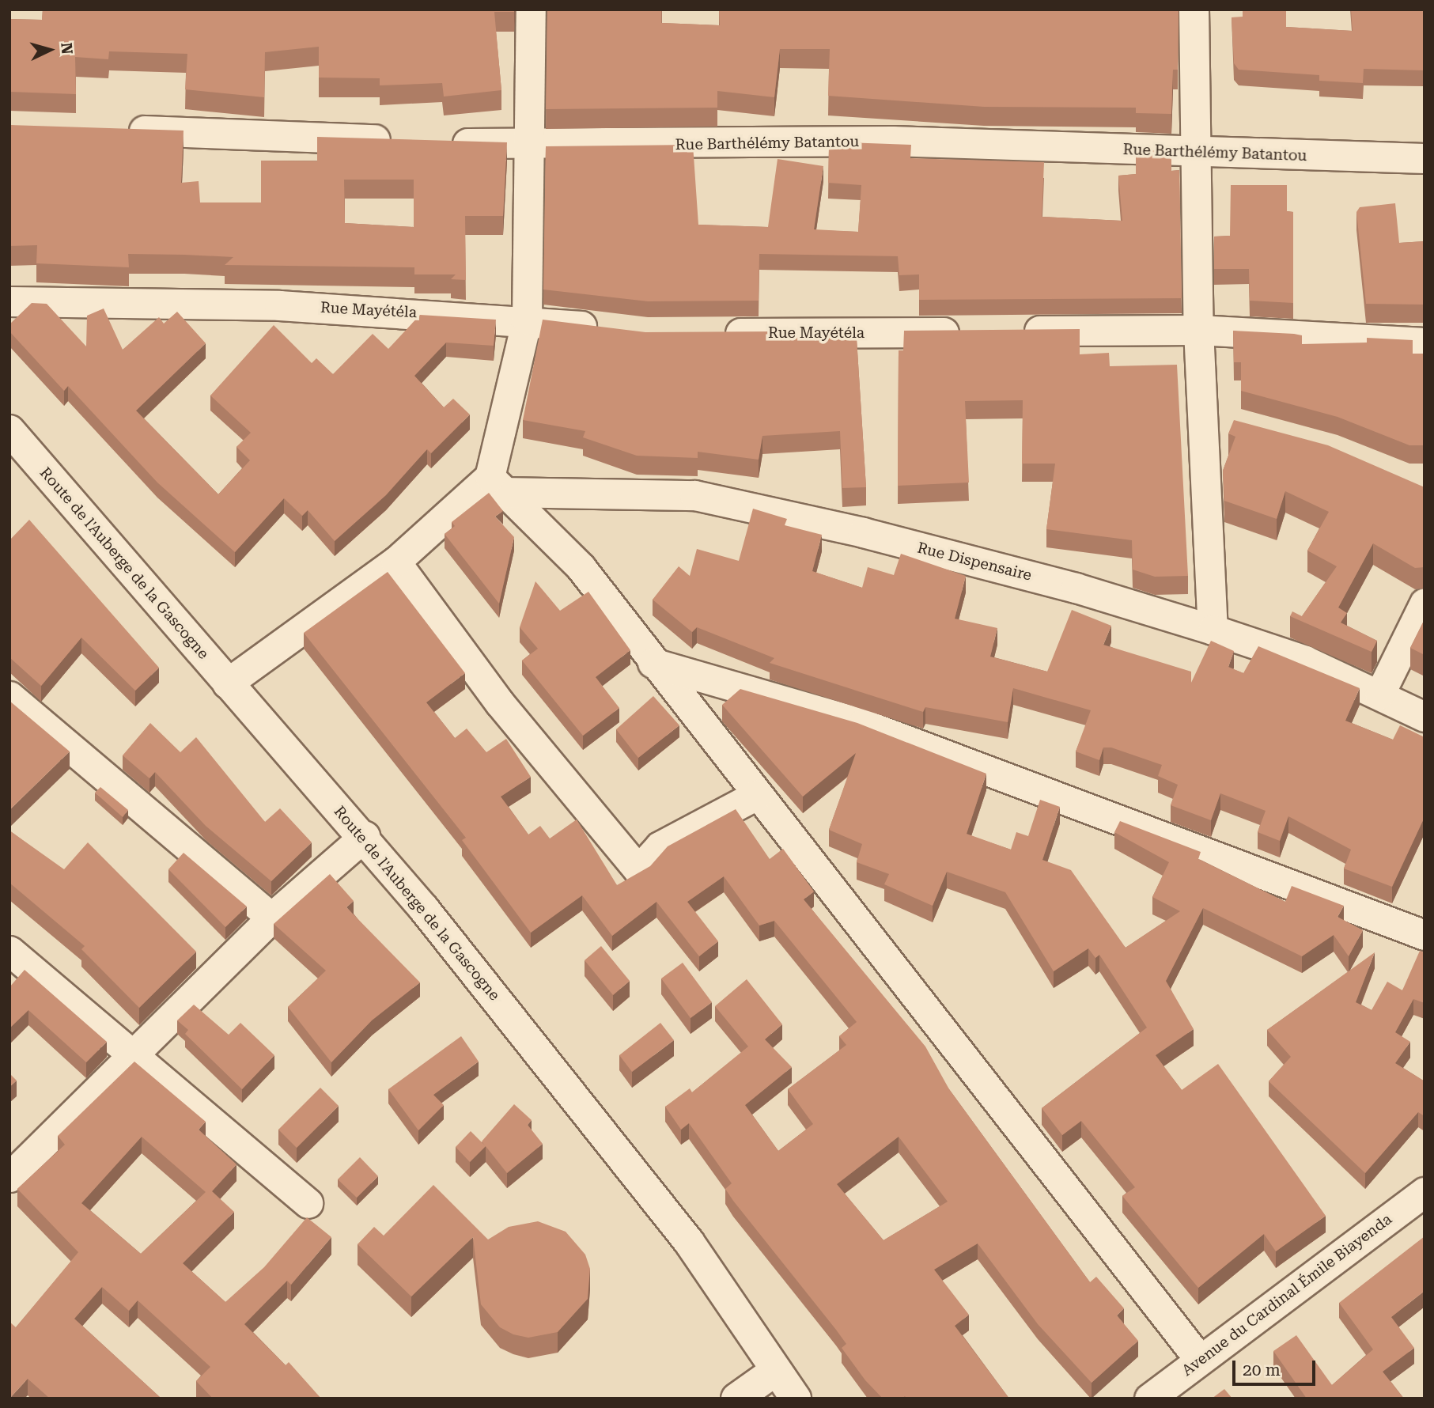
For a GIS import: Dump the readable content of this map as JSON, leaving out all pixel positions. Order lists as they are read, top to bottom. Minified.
{"streets":{"street":["Rue Barthélémy Batantou","Rue Mayétéla","Rue Dispensaire","Route de l'Auberge de la Gascogne","Avenue du Cardinal Émile Biayenda"]},"scale_bar":"20 m","north":"right"}
